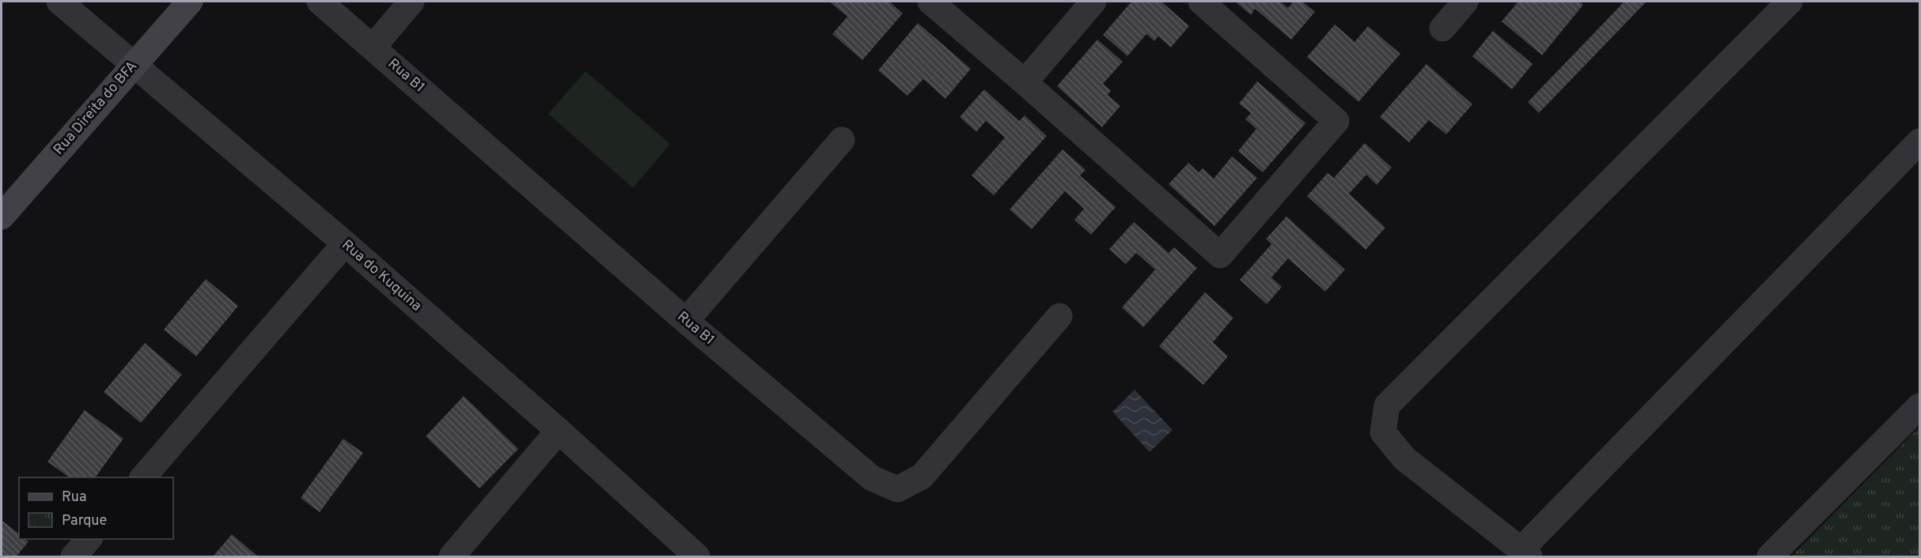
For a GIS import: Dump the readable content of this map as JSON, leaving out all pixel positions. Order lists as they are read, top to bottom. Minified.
{"streets":{"main road":["Rua Direita do BFA"],"street":["Rua B1","Rua do Kuquina"]},"crossings":[["Rua Direita do BFA","Rua do Kuquina"]],"legend":["Rua","Parque"]}
